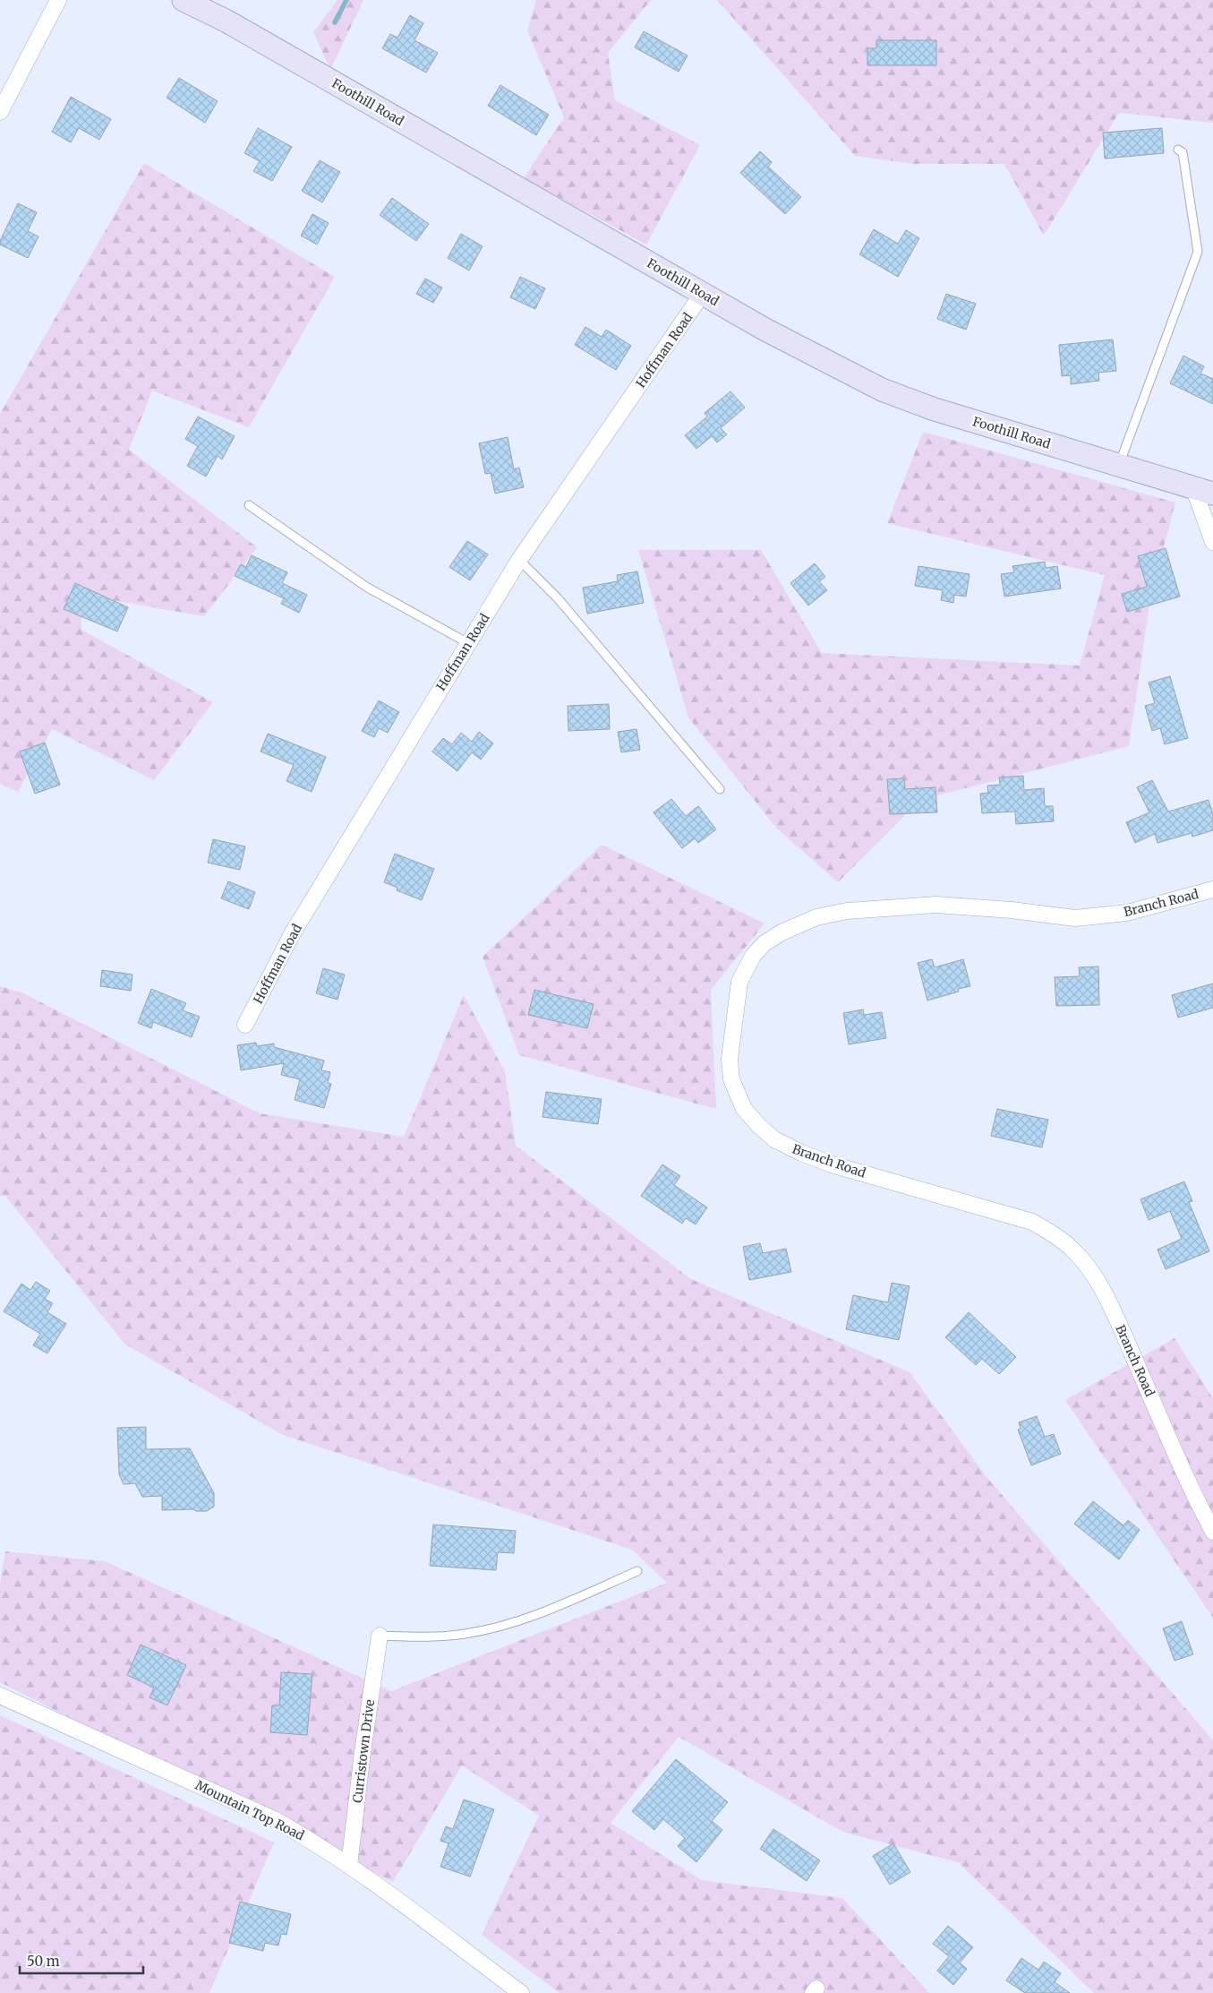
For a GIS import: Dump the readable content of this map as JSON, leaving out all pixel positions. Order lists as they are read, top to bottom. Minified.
{"streets":{"street":["Foothill Road","Hoffman Road","Branch Road","Curristown Drive","Mountain Top Road"]},"crossings":[["Foothill Road","Hoffman Road"],["Curristown Drive","Mountain Top Road"]],"scale_bar":"50 m"}
